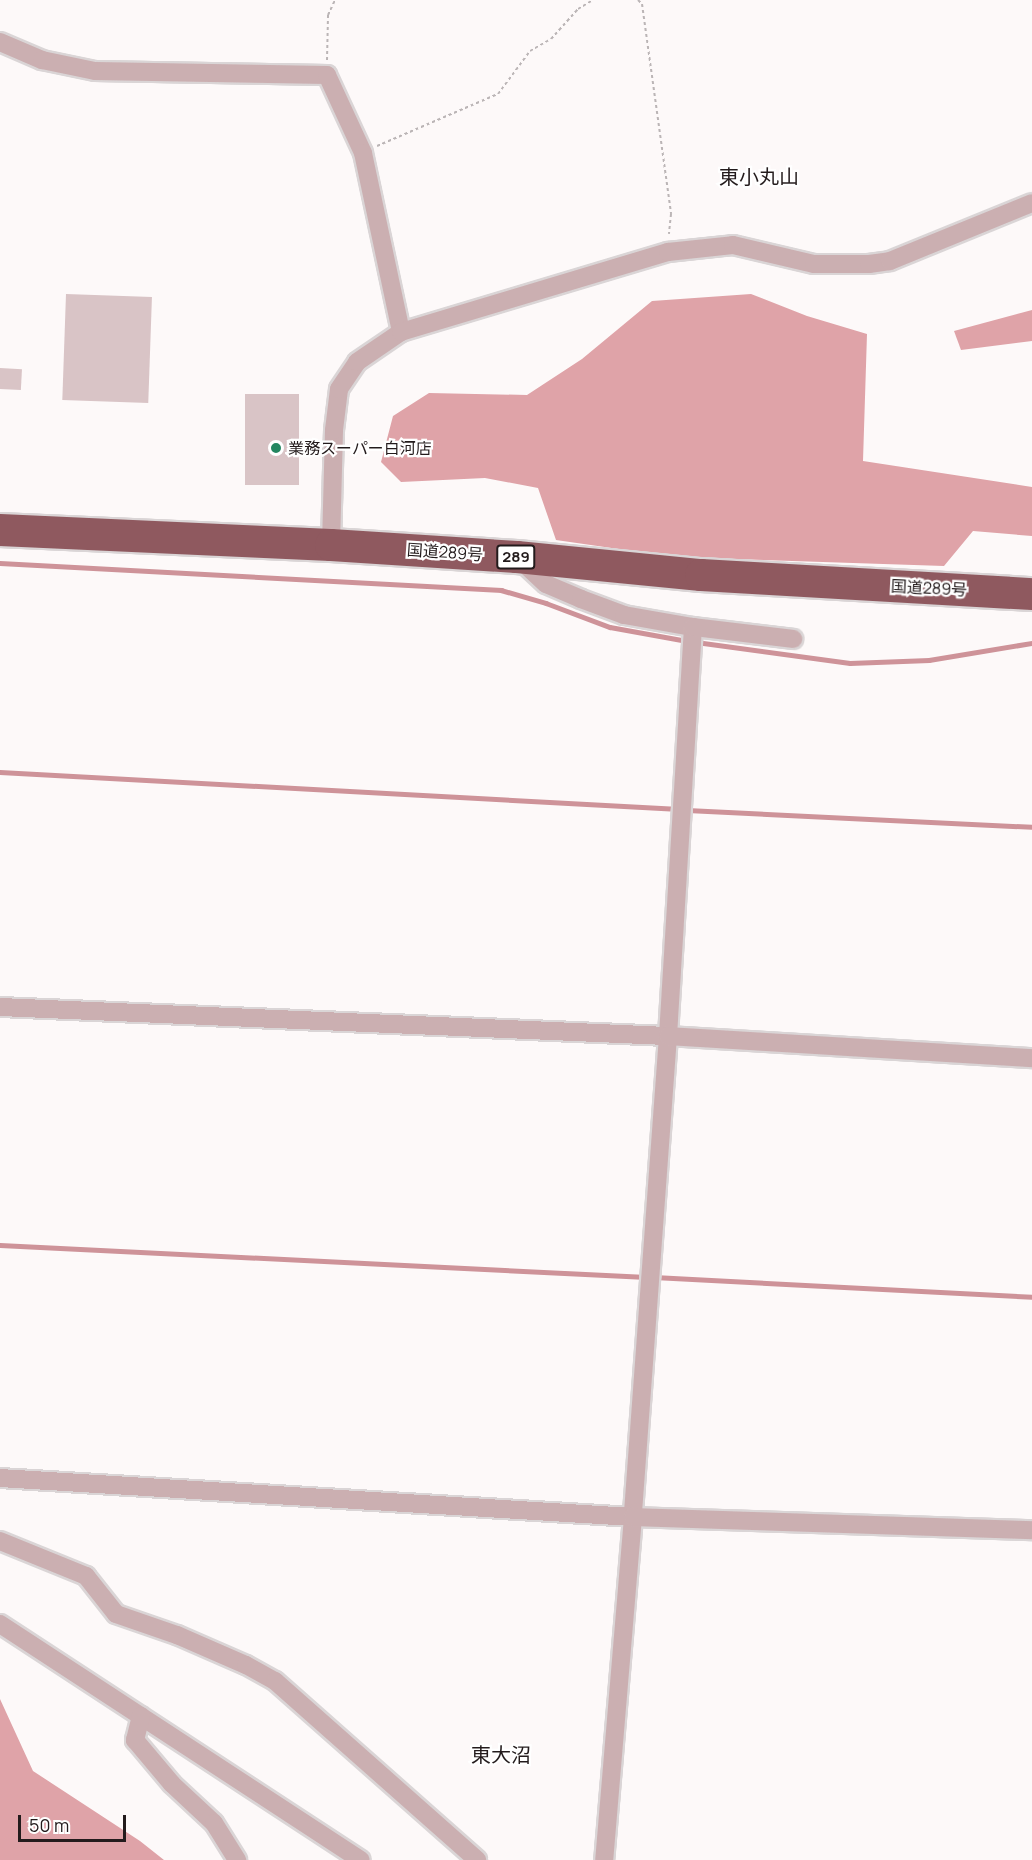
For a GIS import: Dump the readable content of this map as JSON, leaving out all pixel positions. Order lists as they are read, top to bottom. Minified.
{"streets":{"highway":["国道289号","289"]},"districts":["東小丸山","東大沼"],"places":["業務スーパー白河店"],"scale_bar":"50 m"}
